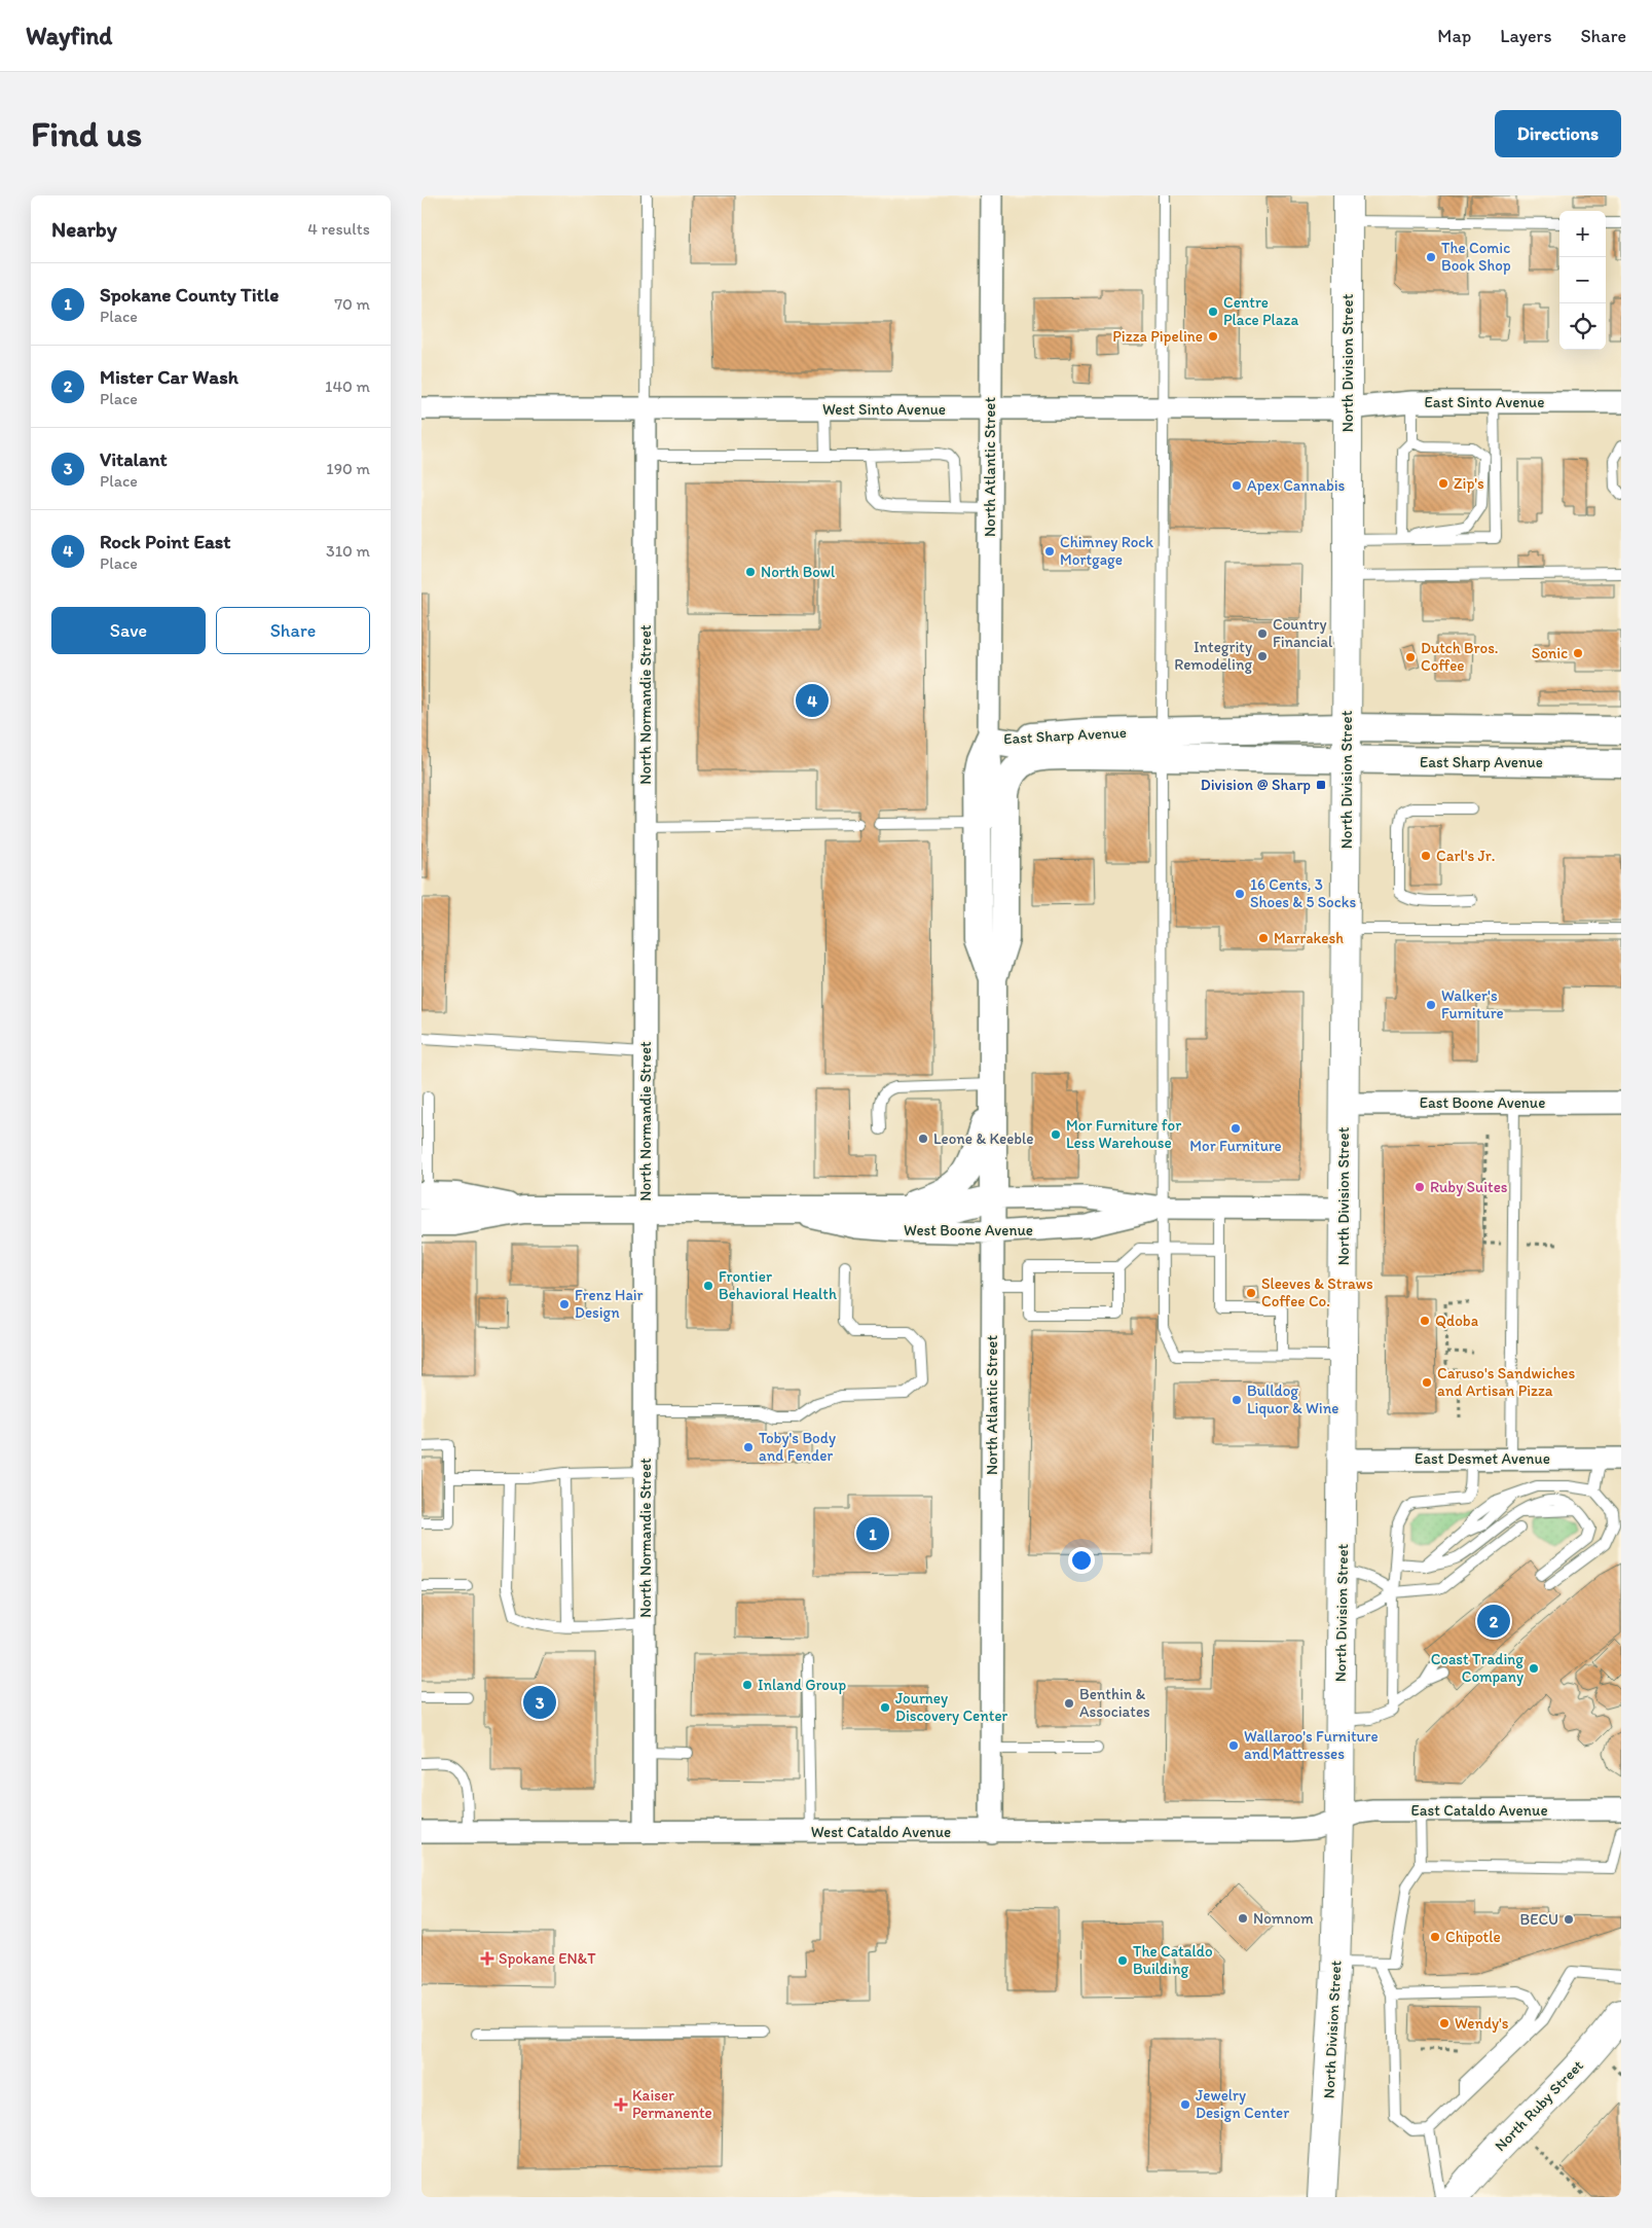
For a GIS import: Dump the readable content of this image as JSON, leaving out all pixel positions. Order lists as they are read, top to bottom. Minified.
{"streets":{"main road":["North Division Street","North Ruby Street"],"street":["East Sinto Avenue","West Sinto Avenue","North Atlantic Street","North Normandie Street","East Sharp Avenue","East Boone Avenue","West Boone Avenue","East Desmet Avenue","East Cataldo Avenue","West Cataldo Avenue"]},"crossings":[["North Division Street","East Sinto Avenue"],["North Division Street","West Sinto Avenue"],["North Division Street","East Sharp Avenue"],["North Division Street","East Boone Avenue"],["North Division Street","West Boone Avenue"],["North Division Street","East Desmet Avenue"],["North Division Street","East Cataldo Avenue"],["North Division Street","West Cataldo Avenue"],["East Sinto Avenue","West Sinto Avenue"],["West Sinto Avenue","North Atlantic Street"],["West Sinto Avenue","North Normandie Street"],["North Atlantic Street","East Sharp Avenue"],["North Atlantic Street","West Boone Avenue"],["North Atlantic Street","West Cataldo Avenue"],["North Normandie Street","West Boone Avenue"],["North Normandie Street","West Cataldo Avenue"],["East Cataldo Avenue","West Cataldo Avenue"]],"places":{"other":["The Comic Book Shop","Centre Place Plaza","Pizza Pipeline","Zip's","Apex Cannabis","Chimney Rock Mortgage","North Bowl","Country Financial","Sonic","Integrity Remodeling","Dutch Bros. Coffee","Carl's Jr.","16 Cents, 3 Shoes & 5 Socks","Marrakesh","Walker's Furniture","Mor Furniture","Mor Furniture for Less Warehouse","Leone & Keeble","Ruby Suites","Frontier Behavioral Health","Sleeves & Straws Coffee Co.","Frenz Hair Design","Qdoba","Caruso's Sandwiches and Artisan Pizza","Bulldog Liquor & Wine","Toby's Body and Fender","Coast Trading Company","Inland Group","Benthin & Associates","Journey Discovery Center","Wallaroo's Furniture and Mattresses","Nomnom","BECU","Chipotle","The Cataldo Building","Wendy's","Jewelry Design Center"],"transit":["Division @ Sharp"],"health":["Spokane EN&T","Kaiser Permanente"]},"page":{"header":"Wayfind","nav":["Map","Layers","Share"],"buttons":["Directions",["Save","Share"]],"title":"Find us","heading":["Nearby","4 results"],"map_buttons":["+","−"],"list":[{"mark":"1","name":"Spokane County Title","note":"Place","value":"70 m"},{"mark":"2","name":"Mister Car Wash","note":"Place","value":"140 m"},{"mark":"3","name":"Vitalant","note":"Place","value":"190 m"},{"mark":"4","name":"Rock Point East","note":"Place","value":"310 m"}],"pins":["4","1","2","3"]}}
